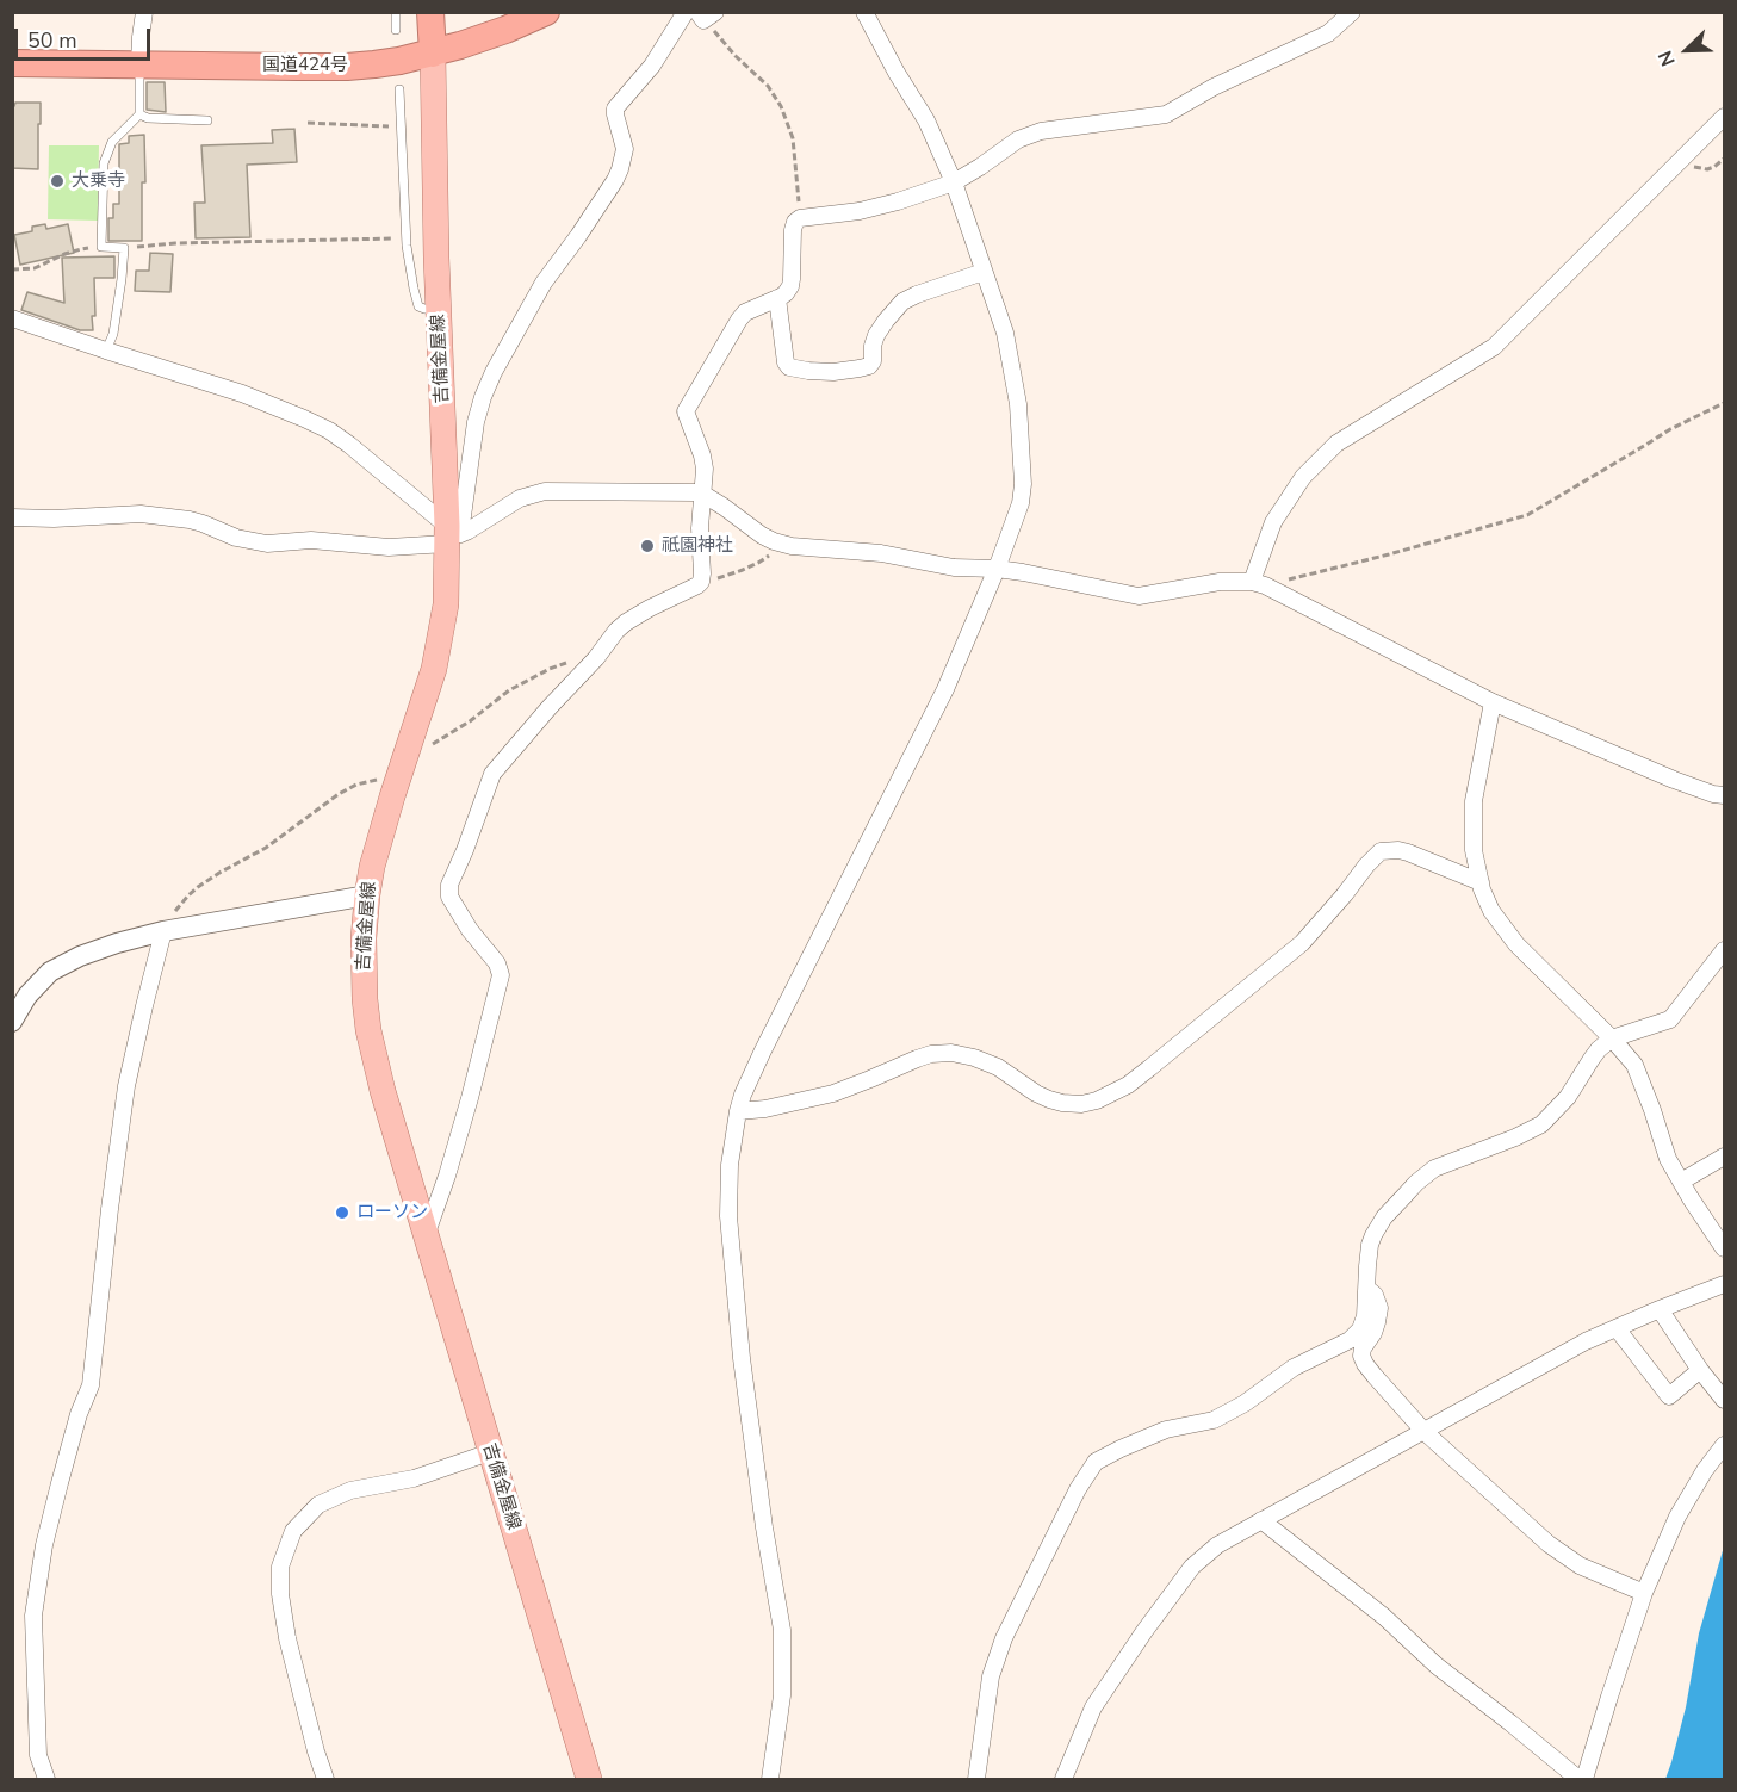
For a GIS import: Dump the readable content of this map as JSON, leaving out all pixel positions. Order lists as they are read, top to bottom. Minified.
{"streets":{"highway":["国道424号"],"main road":["吉備金屋線"]},"crossings":[["国道424号","吉備金屋線"]],"places":["大乗寺","祇園神社","ローソン"],"scale_bar":"50 m","north":"bottom left"}
